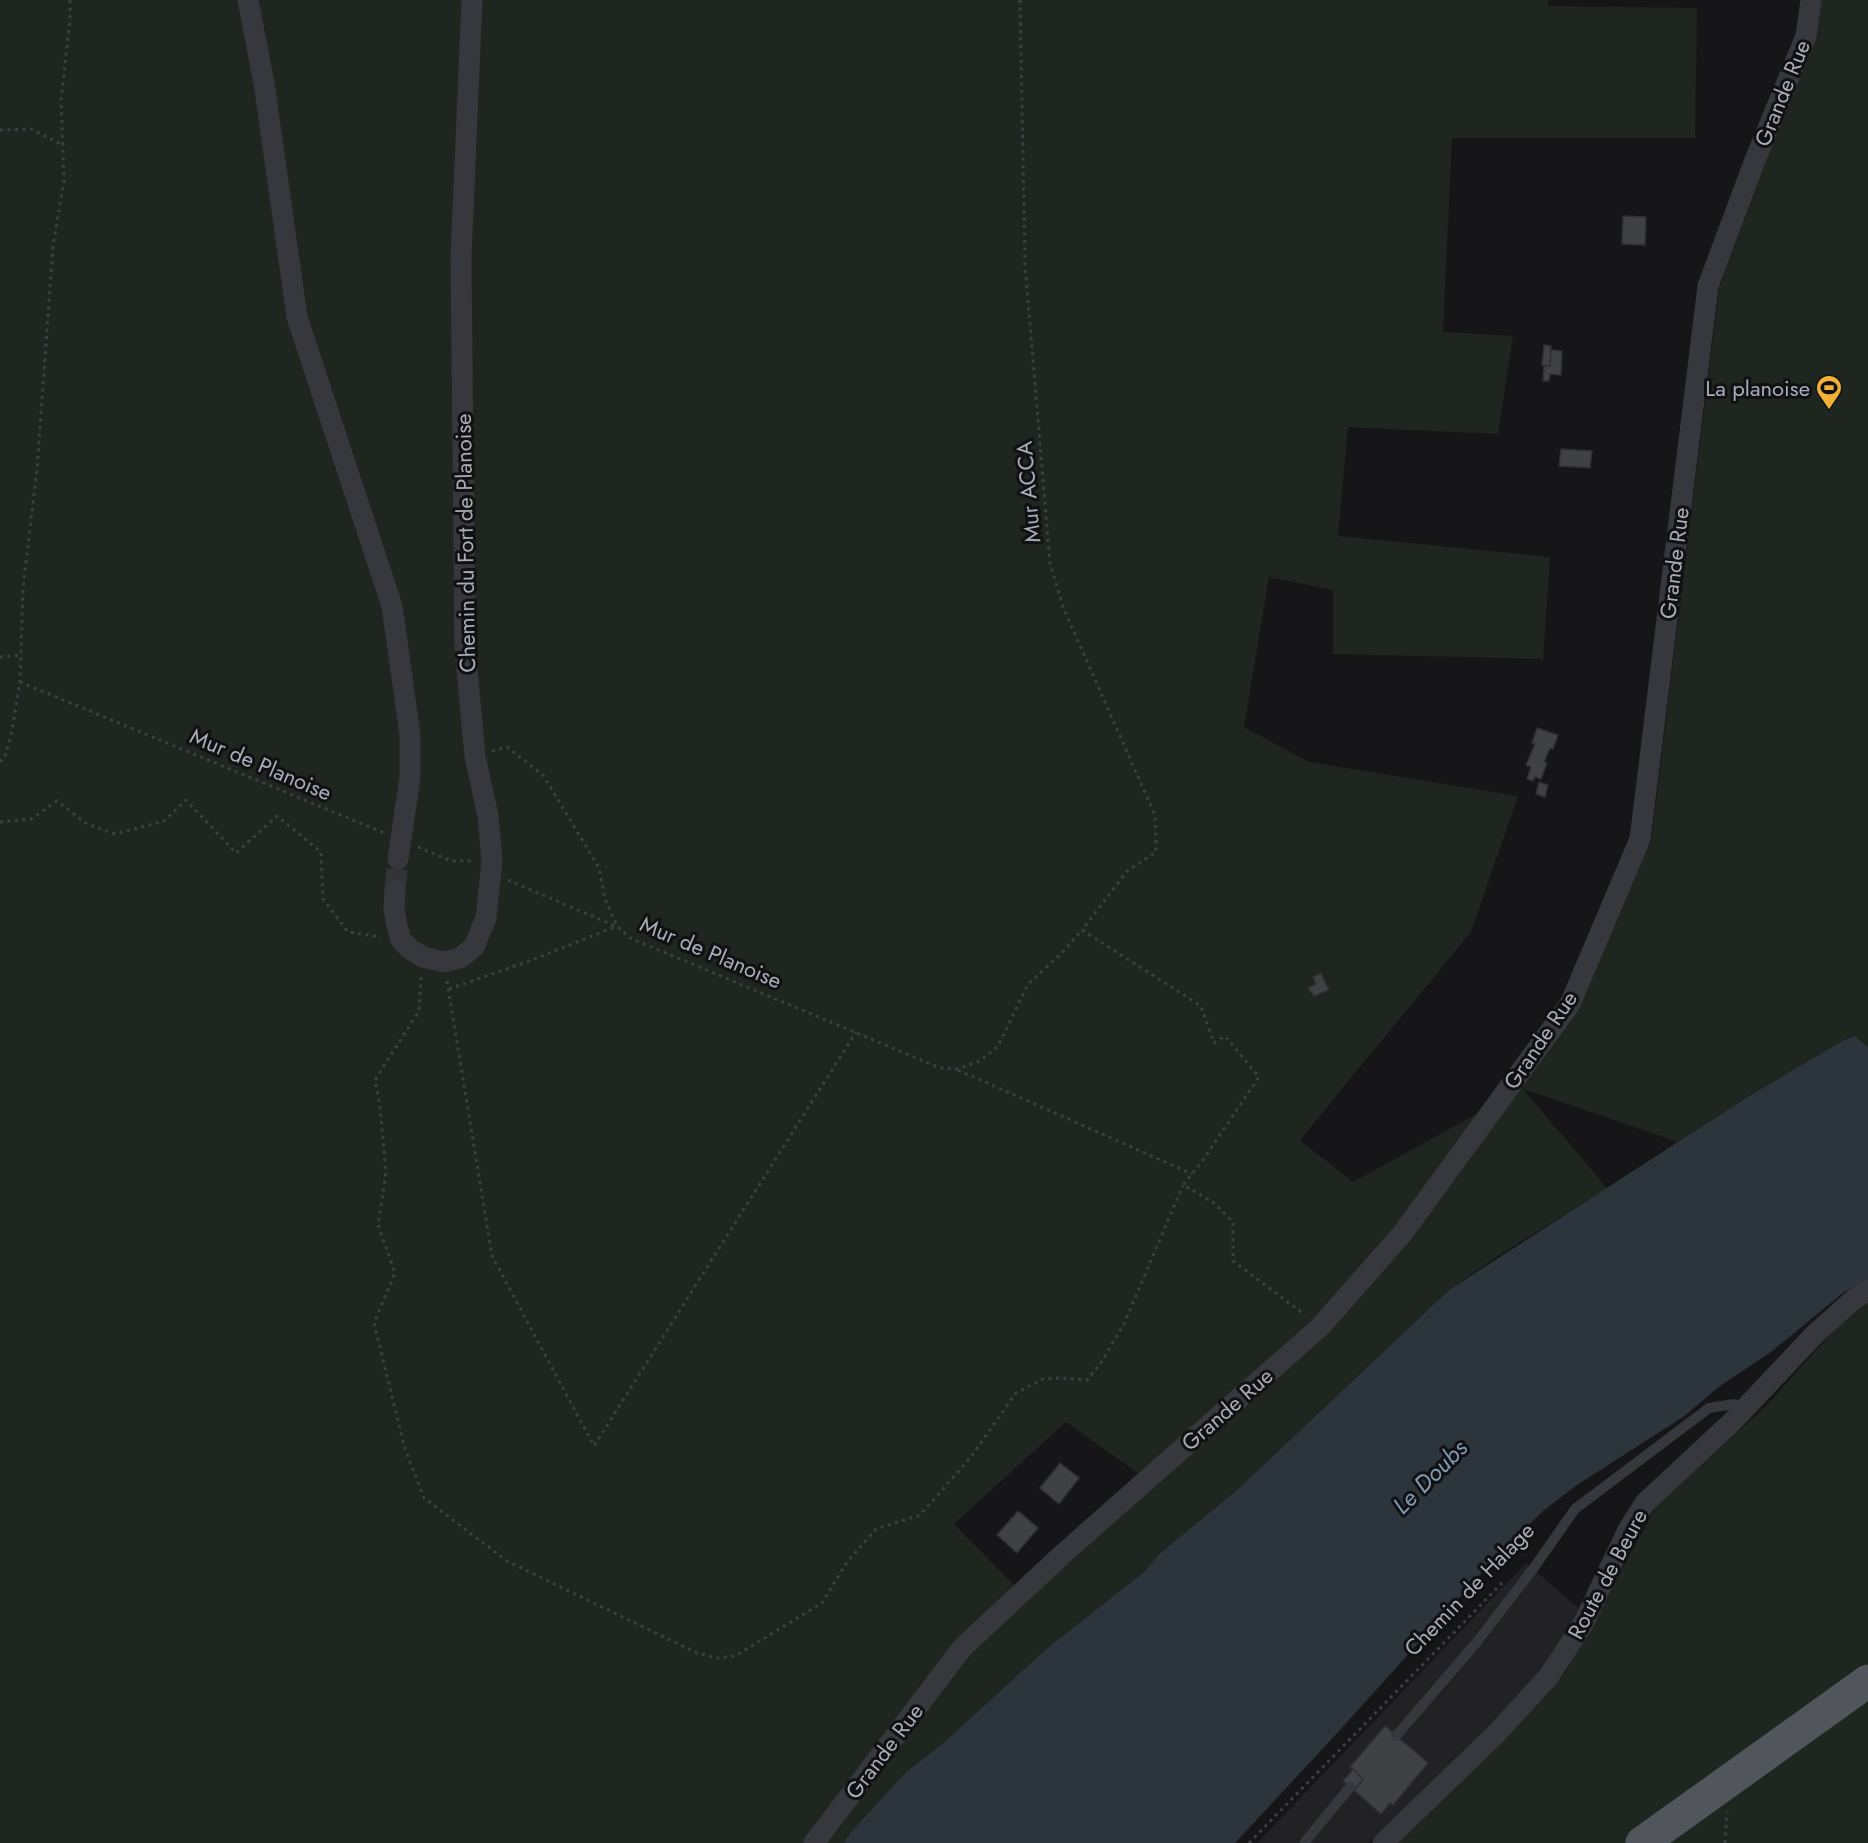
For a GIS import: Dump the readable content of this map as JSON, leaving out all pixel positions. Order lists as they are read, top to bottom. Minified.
{"streets":{"street":["Grande Rue","Chemin du Fort de Planoise","Route de Beure"],"path":["Mur ACCA","Mur de Planoise","Chemin de Halage"]},"crossings":[["Chemin du Fort de Planoise","Mur de Planoise"]],"water":["Le Doubs"],"places":{"sports":["La planoise"]}}
